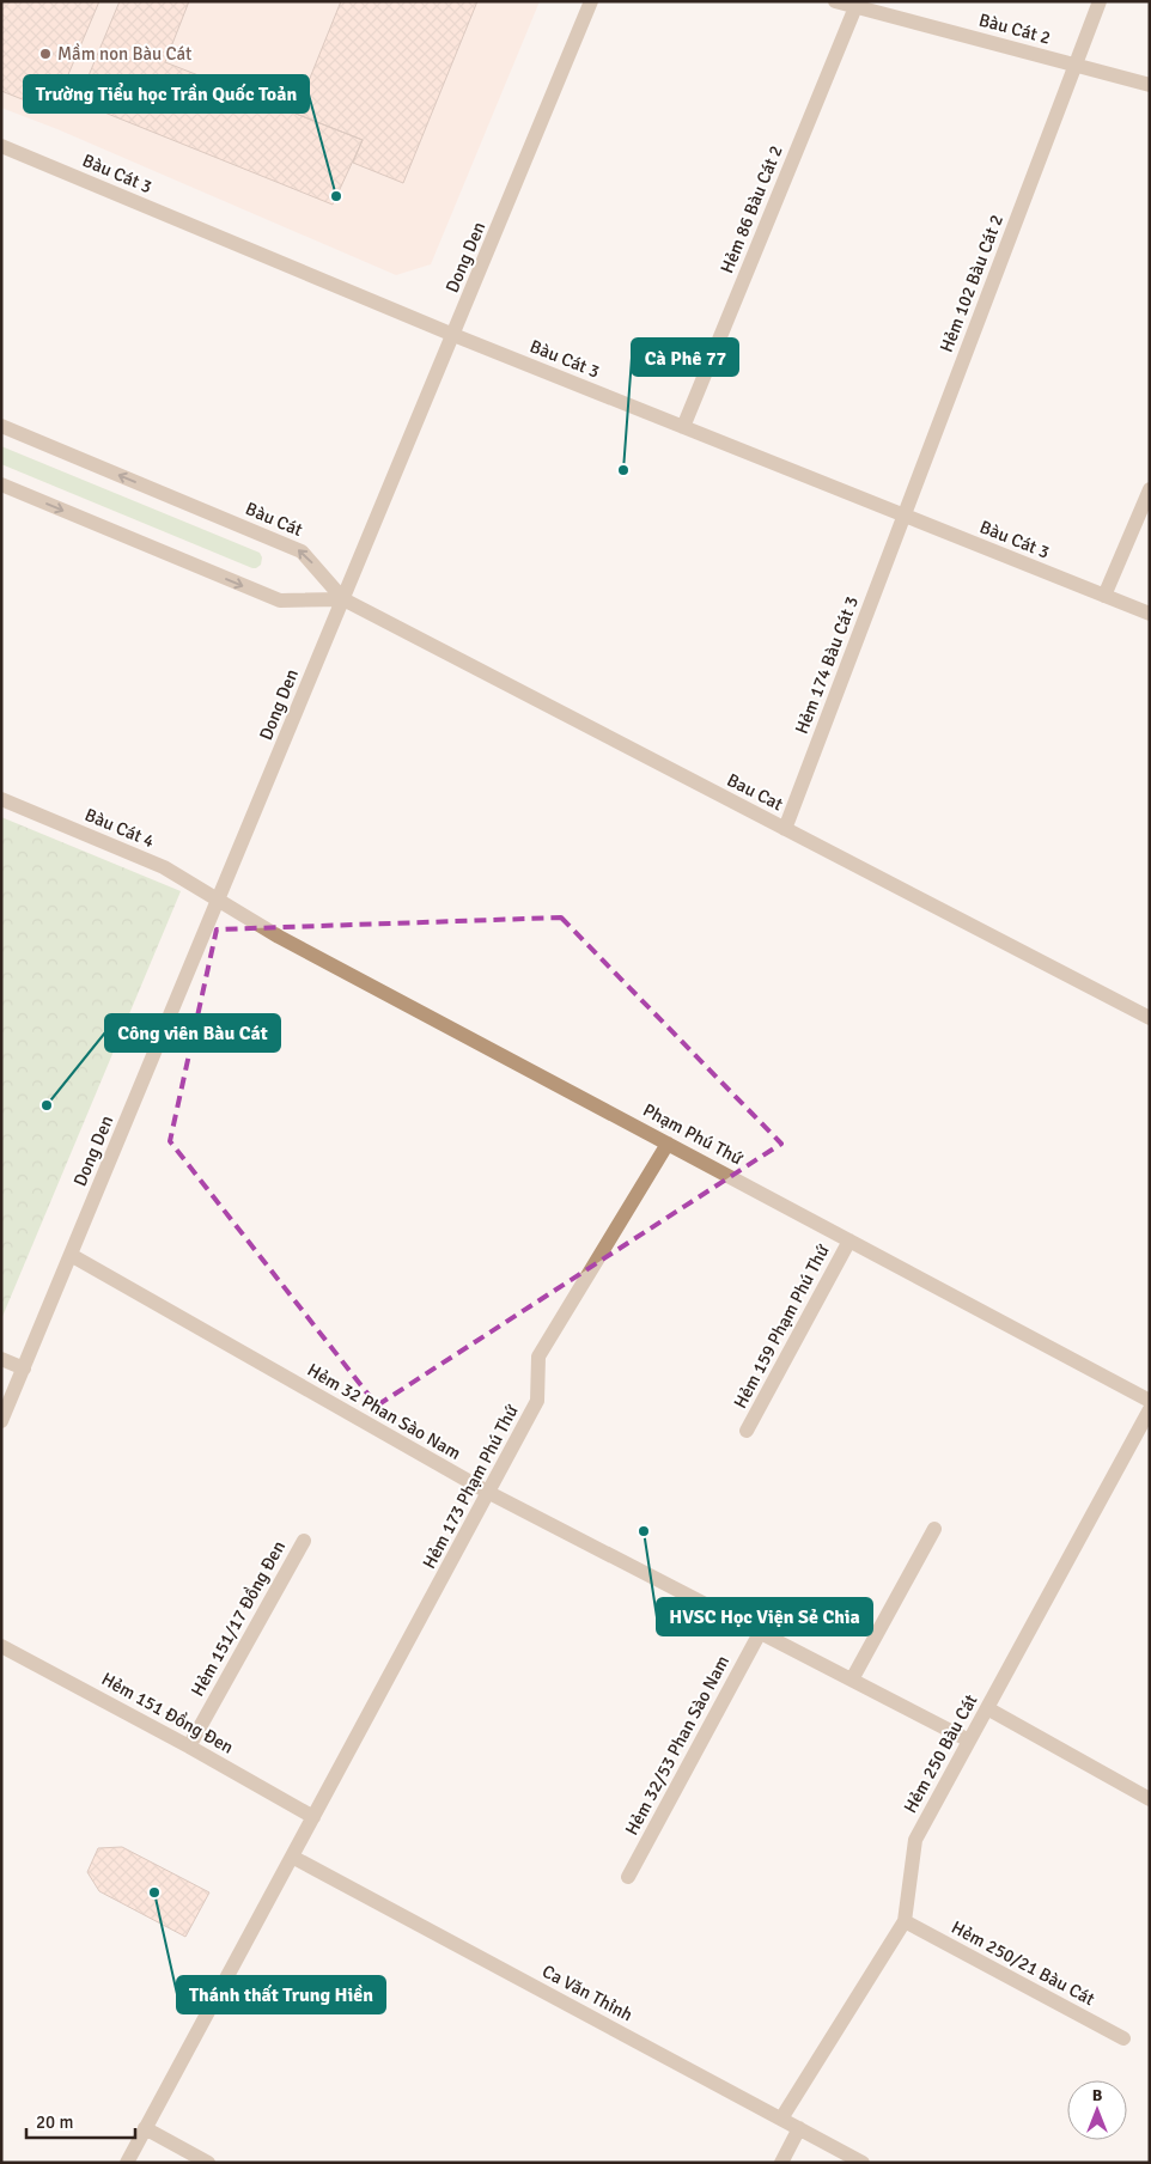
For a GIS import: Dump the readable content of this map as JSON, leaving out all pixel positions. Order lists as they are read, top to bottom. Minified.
{"streets":{"street":["Bàu Cát 2","Bàu Cát 3","Hẻm 86 Bàu Cát 2","Dong Den","Hẻm 102 Bàu Cát 2","Bàu Cát","Hẻm 174 Bàu Cát 3","Bau Cat","Bàu Cát 4","Phạm Phú Thứ","Hẻm 159 Phạm Phú Thứ","Hẻm 32 Phan Sào Nam","Hẻm 173 Phạm Phú Thứ","Hẻm 151/17 Đồng Đen","Hẻm 151 Đồng Đen","Hẻm 32/53 Phan Sào Nam","Hẻm 250 Bàu Cát","Hẻm 250/21 Bàu Cát","Ca Văn Thỉnh"]},"crossings":[["Bàu Cát 2","Hẻm 86 Bàu Cát 2"],["Bàu Cát 2","Hẻm 102 Bàu Cát 2"],["Bàu Cát 3","Hẻm 86 Bàu Cát 2"],["Bàu Cát 3","Dong Den"],["Bàu Cát 3","Hẻm 102 Bàu Cát 2"],["Bàu Cát 3","Hẻm 174 Bàu Cát 3"],["Dong Den","Bàu Cát"],["Dong Den","Bau Cat"],["Dong Den","Bàu Cát 4"],["Dong Den","Phạm Phú Thứ"],["Dong Den","Hẻm 32 Phan Sào Nam"],["Hẻm 102 Bàu Cát 2","Hẻm 174 Bàu Cát 3"],["Bàu Cát","Bau Cat"],["Hẻm 174 Bàu Cát 3","Bau Cat"],["Bàu Cát 4","Phạm Phú Thứ"],["Phạm Phú Thứ","Hẻm 159 Phạm Phú Thứ"],["Phạm Phú Thứ","Hẻm 173 Phạm Phú Thứ"],["Hẻm 32 Phan Sào Nam","Hẻm 173 Phạm Phú Thứ"],["Hẻm 32 Phan Sào Nam","Hẻm 32/53 Phan Sào Nam"],["Hẻm 32 Phan Sào Nam","Hẻm 250 Bàu Cát"],["Hẻm 173 Phạm Phú Thứ","Hẻm 151 Đồng Đen"],["Hẻm 173 Phạm Phú Thứ","Ca Văn Thỉnh"],["Hẻm 151/17 Đồng Đen","Hẻm 151 Đồng Đen"],["Hẻm 250 Bàu Cát","Hẻm 250/21 Bàu Cát"],["Hẻm 250 Bàu Cát","Ca Văn Thỉnh"]],"places":["Mầm non Bàu Cát","Trường Tiểu học Trần Quốc Toản","Cà Phê 77","Công viên Bàu Cát","HVSC Học Viện Sẻ Chia","Thánh thất Trung Hiền"],"scale_bar":"20 m","north":"top"}
